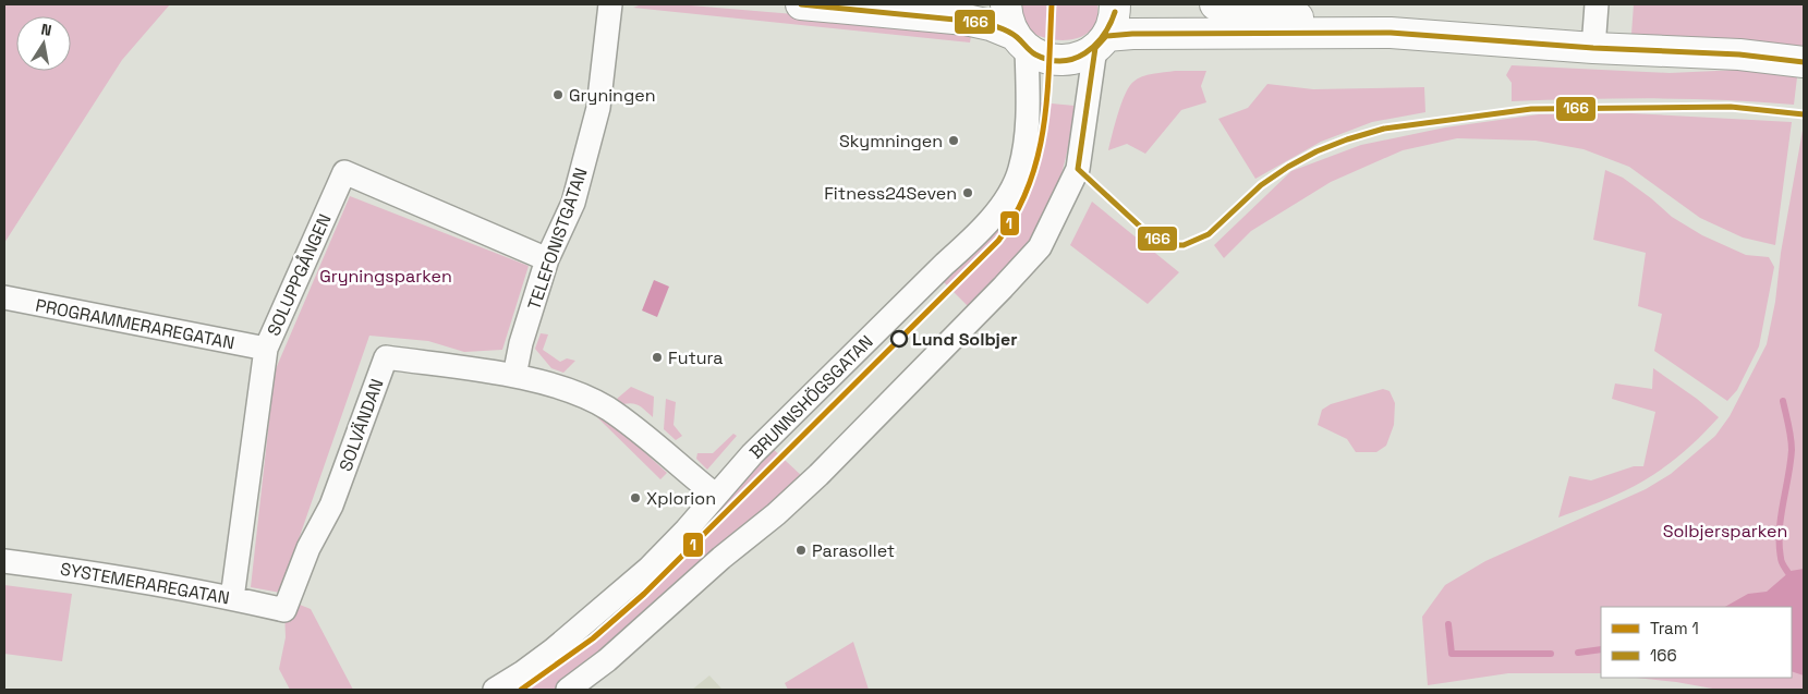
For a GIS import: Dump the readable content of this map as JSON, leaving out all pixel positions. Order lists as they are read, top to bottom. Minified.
{"streets":{"street":["TELEFONISTGATAN","SOLUPPGÅNGEN","PROGRAMMERAREGATAN","BRUNNSHÖGSGATAN","SOLVÄNDAN","SYSTEMERAREGATAN"]},"crossings":[["TELEFONISTGATAN","SOLUPPGÅNGEN"],["TELEFONISTGATAN","SOLVÄNDAN"],["SOLUPPGÅNGEN","PROGRAMMERAREGATAN"],["SOLUPPGÅNGEN","SYSTEMERAREGATAN"],["SOLVÄNDAN","SYSTEMERAREGATAN"]],"parks":["Gryningsparken","Solbjersparken"],"places":["Gryningen","Skymningen","Fitness24Seven","Lund Solbjer","Futura","Xplorion","Parasollet"],"lines":["tram line 1","transit line 166"],"legend":["Tram 1","166"],"north":"top"}
